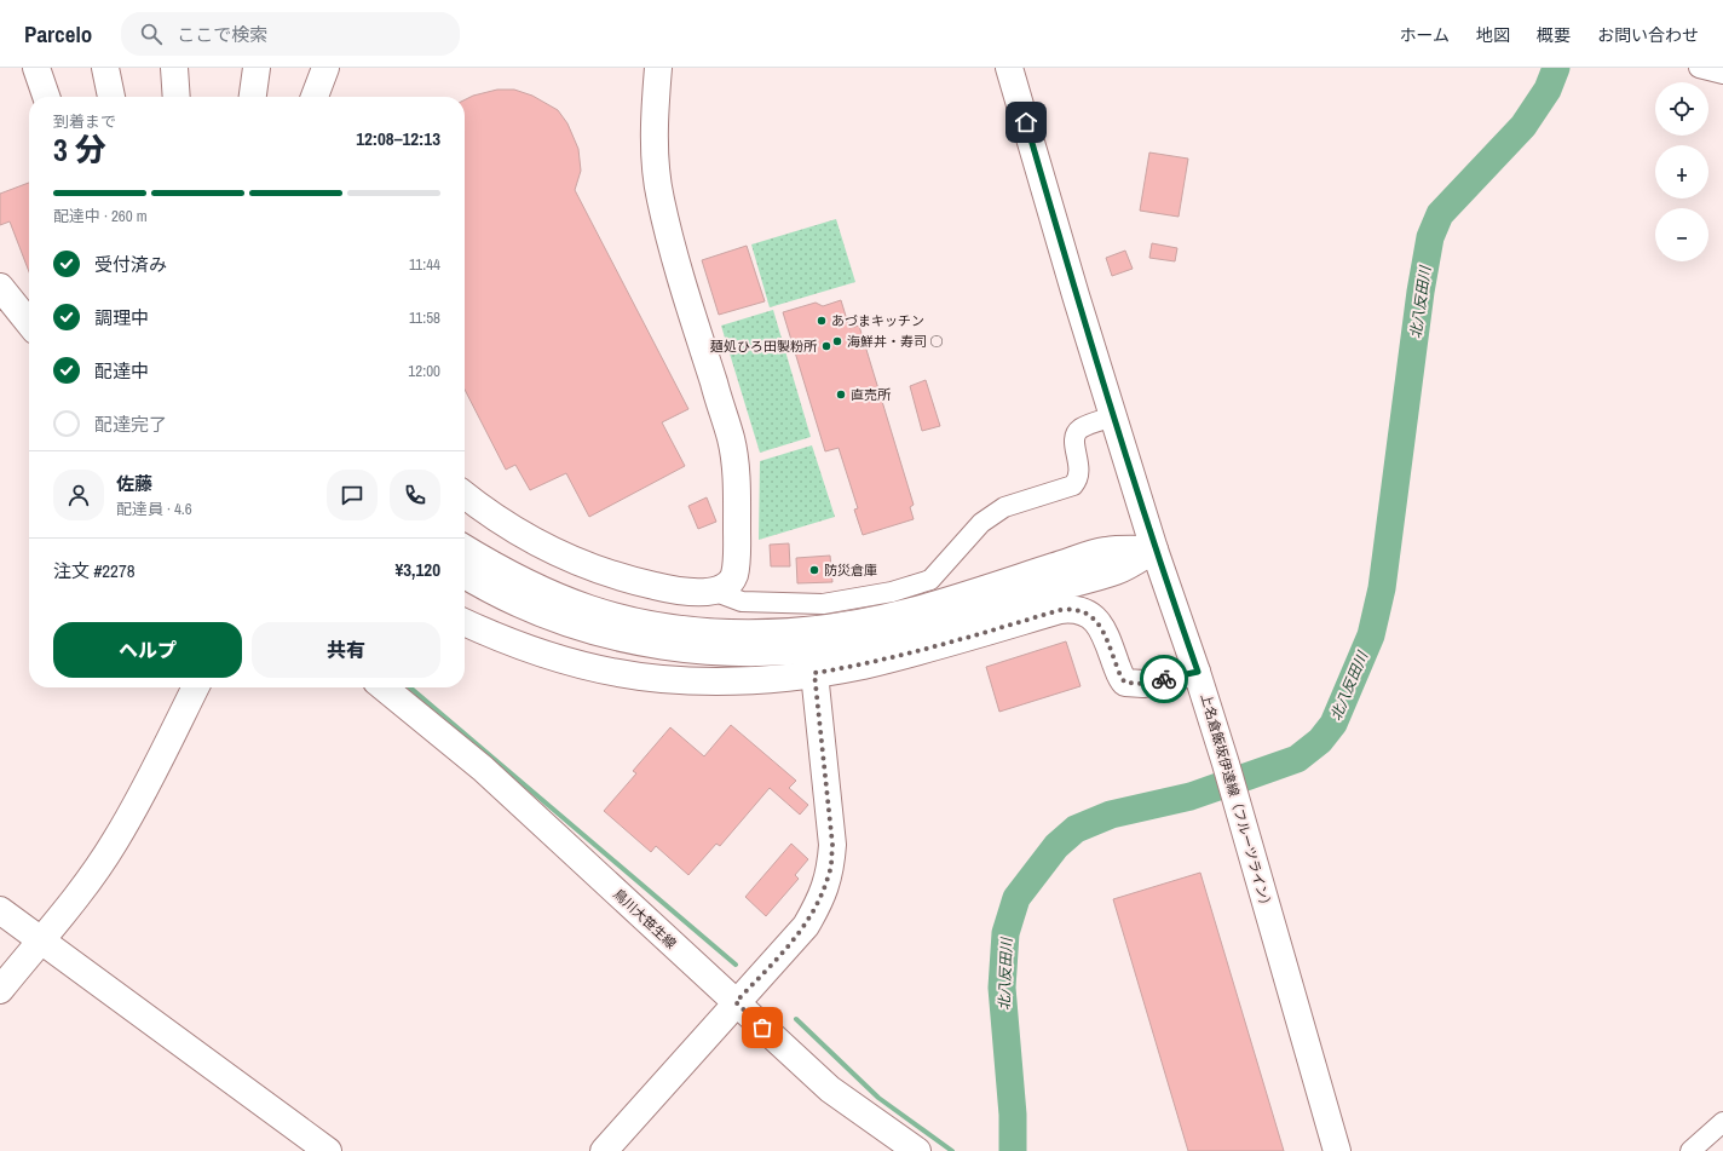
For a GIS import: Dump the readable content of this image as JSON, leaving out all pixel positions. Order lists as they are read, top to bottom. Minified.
{"streets":{"main road":["上名倉飯坂伊達線（フルーツライン）","鳥川大笹生線"]},"water":["北八反田川"],"places":["あづまキッチン","海鮮丼・寿司 ○","麺処ひろ田製粉所","直売所","防災倉庫"],"page":{"header":"Parcelo","search":"ここで検索","nav":["ホーム","地図","概要","お問い合わせ"],"map_buttons":["+","−"],"heading":["3 分","到着まで","12:08–12:13"],"panel":["佐藤","配達員 · 4.6","注文 #2278","¥3,120"],"bar":"配達中 · 260 m","list":[["受付済み","11:44"],["調理中","11:58"],["配達中","12:00"],"配達完了"],"buttons":["ヘルプ","共有"]}}
